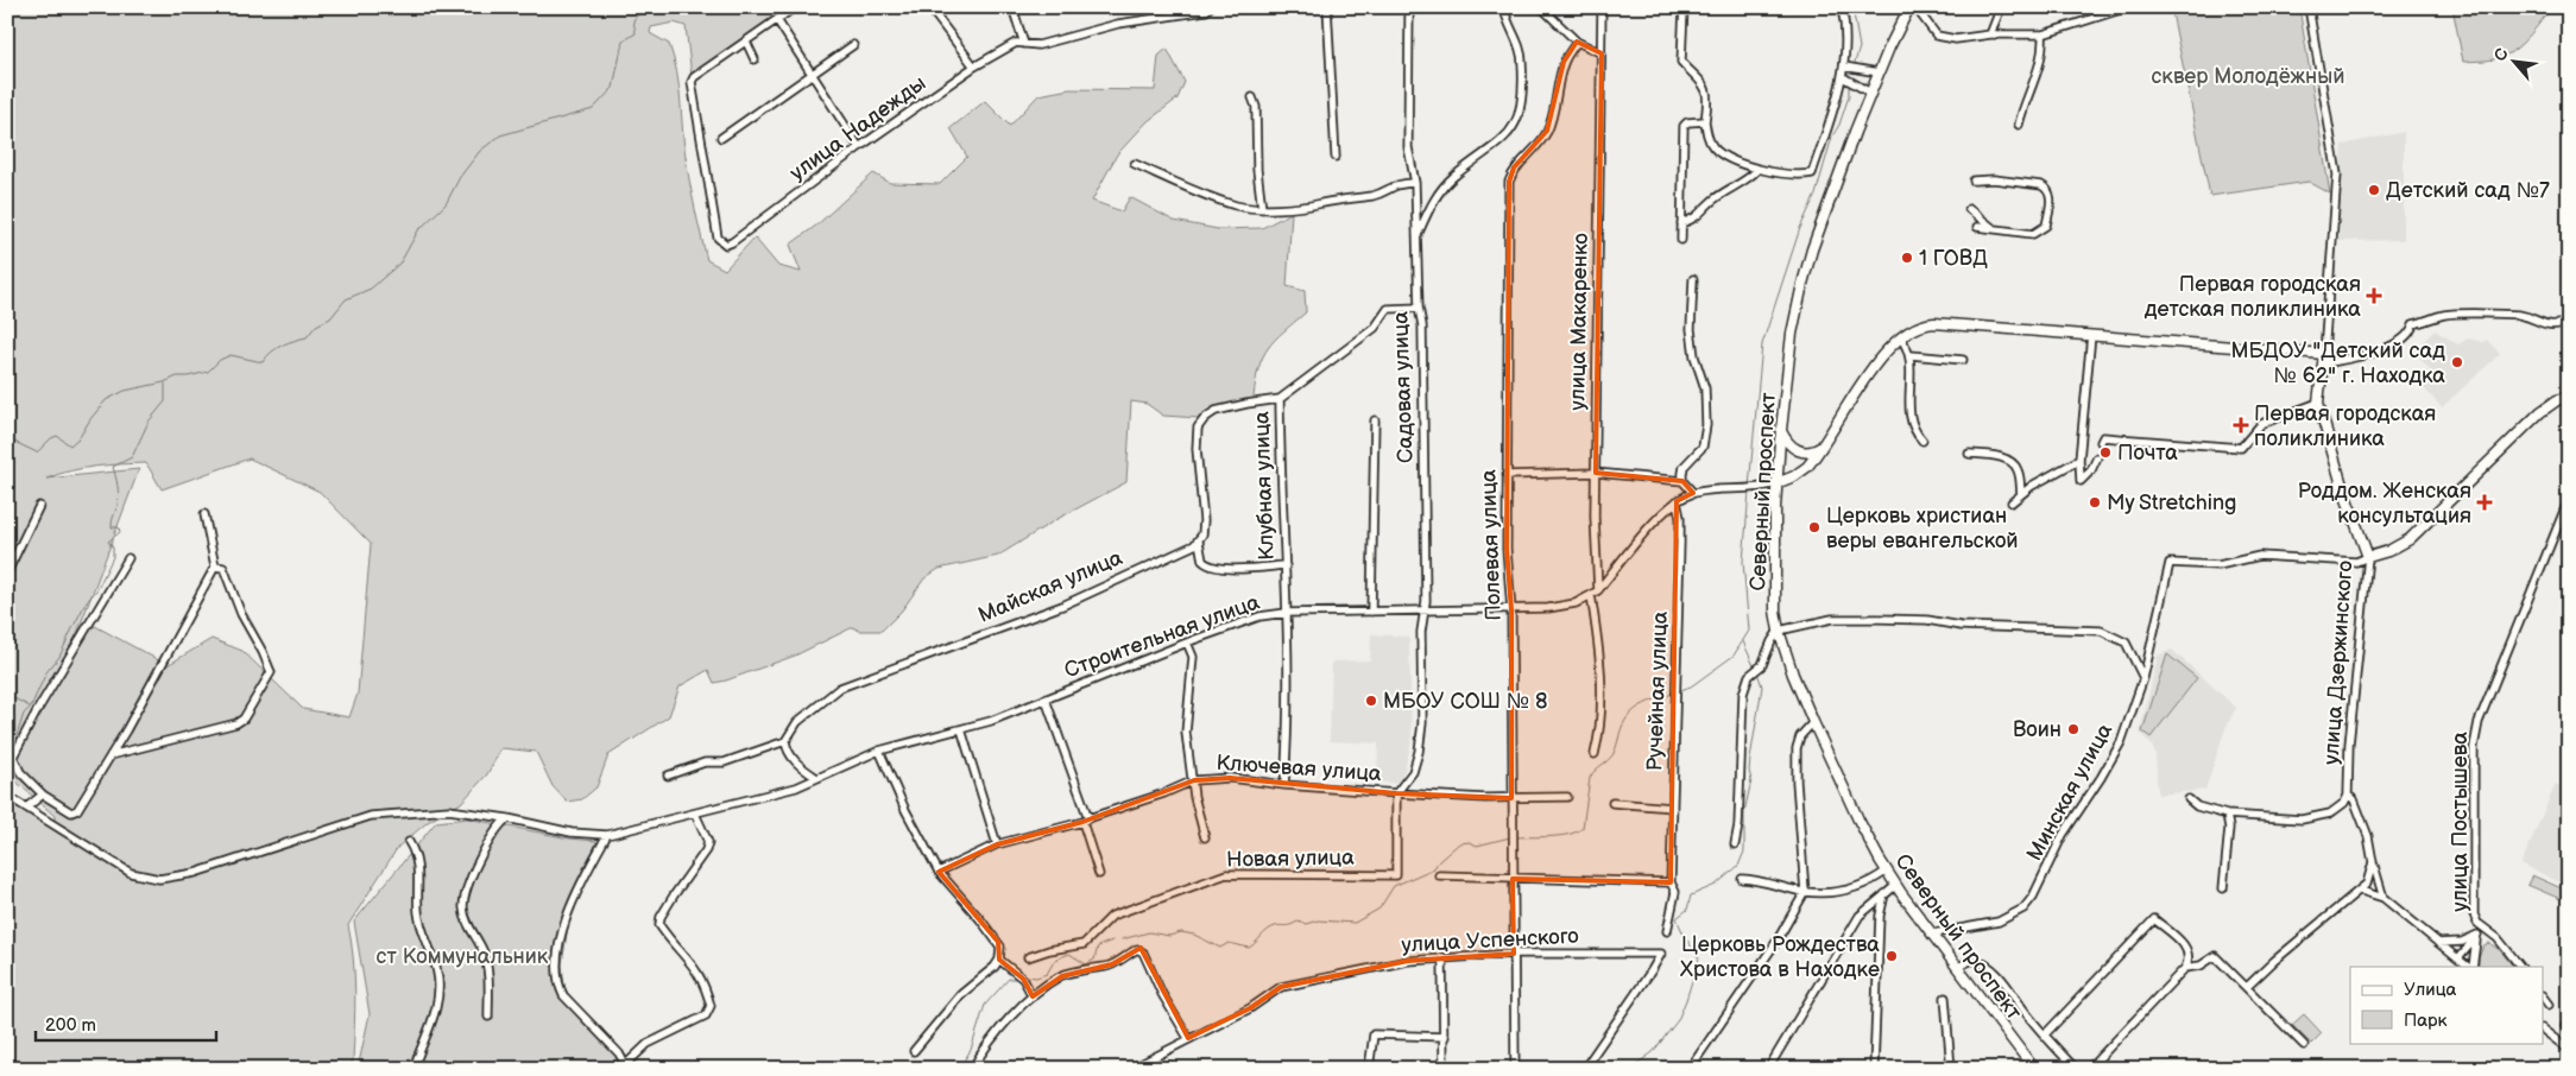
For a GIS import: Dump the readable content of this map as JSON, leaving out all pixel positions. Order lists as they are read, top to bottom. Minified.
{"streets":{"main road":["Северный проспект","улица Дзержинского"],"street":["улица Надежды","улица Макаренко","Садовая улица","Клубная улица","Полевая улица","Майская улица","Строительная улица","Ручейная улица","Ключевая улица","Минская улица","улица Постышева","Новая улица","улица Успенского"]},"crossings":[["улица Макаренко","Строительная улица"],["Садовая улица","Строительная улица"],["Садовая улица","Ключевая улица"],["Садовая улица","Новая улица"],["Клубная улица","Строительная улица"],["Клубная улица","Ключевая улица"],["Северный проспект","Строительная улица"],["Северный проспект","Минская улица"],["Полевая улица","Строительная улица"],["Полевая улица","Ключевая улица"],["Полевая улица","улица Успенского"],["Строительная улица","Ручейная улица"],["улица Дзержинского","Минская улица"],["Ключевая улица","Новая улица"]],"parks":["сквер Молодёжный","ст Коммунальник"],"places":{"other":["Детский сад №7","1 ГОВД","МБДОУ \"Детский сад № 62\" г. Находка","Почта","My Stretching","Церковь христиан веры евангельской","МБОУ СОШ № 8","Воин","Церковь Рождества Христова в Находке"],"health":["Первая городская детская поликлиника","Первая городская поликлиника","Роддом. Женская консультация"]},"legend":["Улица","Парк"],"scale_bar":"200 m","north":"top left"}
